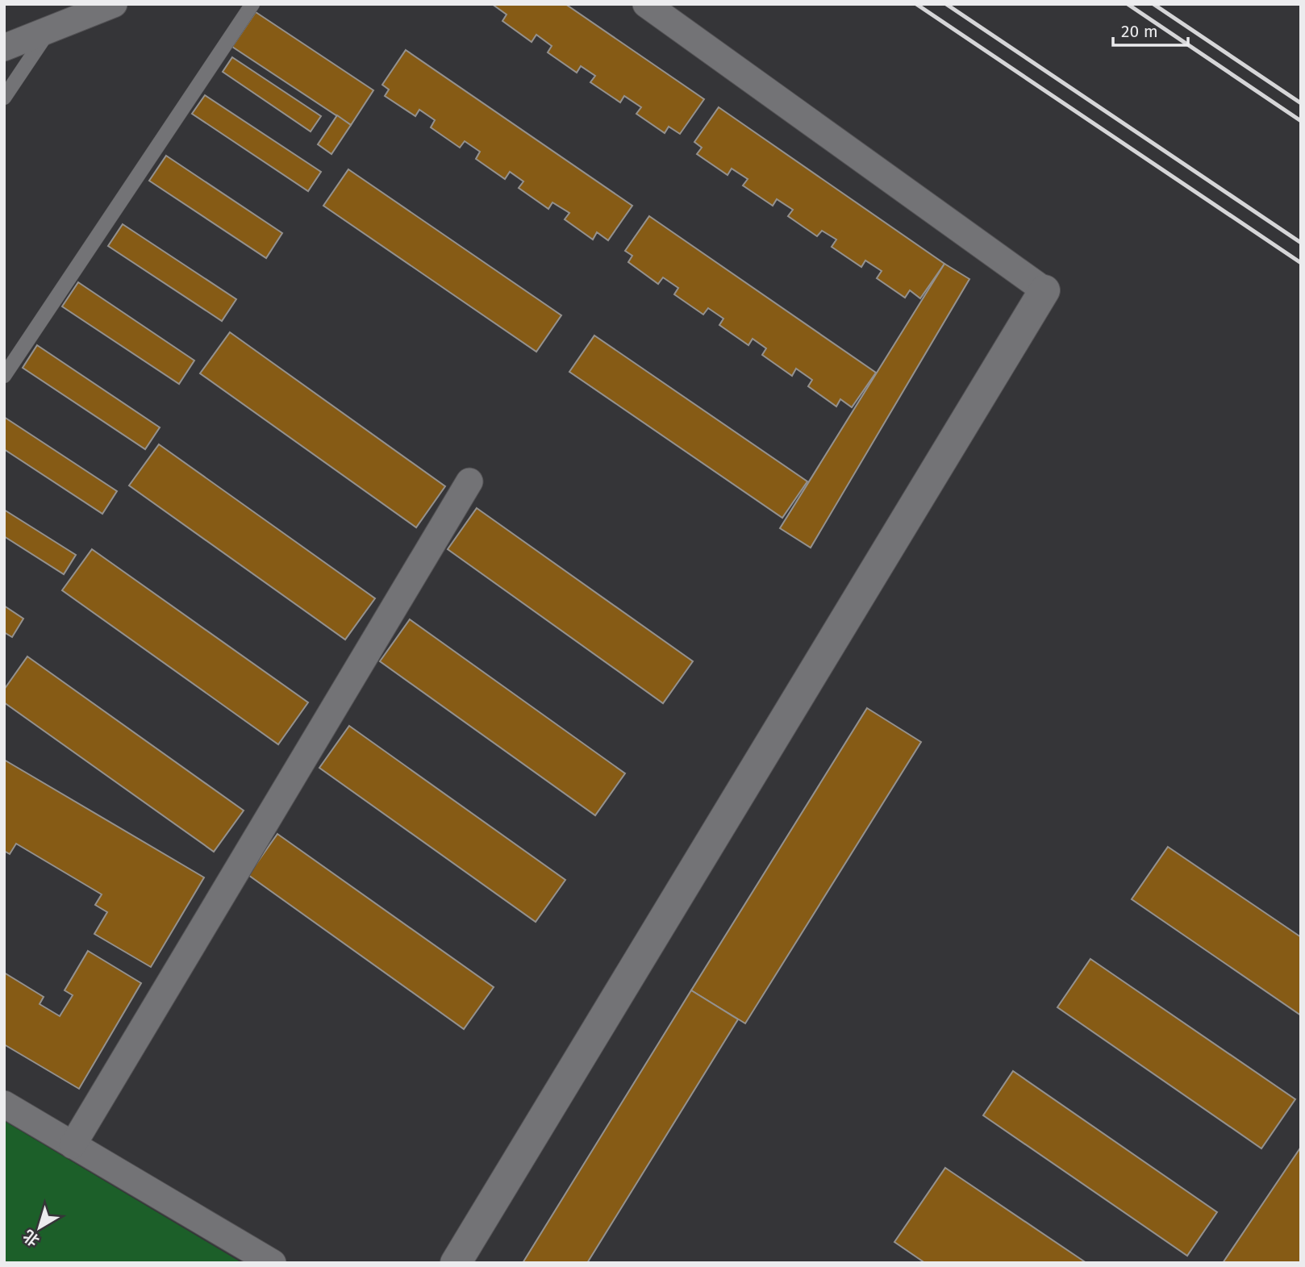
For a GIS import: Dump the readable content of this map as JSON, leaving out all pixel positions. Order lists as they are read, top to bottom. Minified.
{"scale_bar":"20 m","north":"bottom left"}
